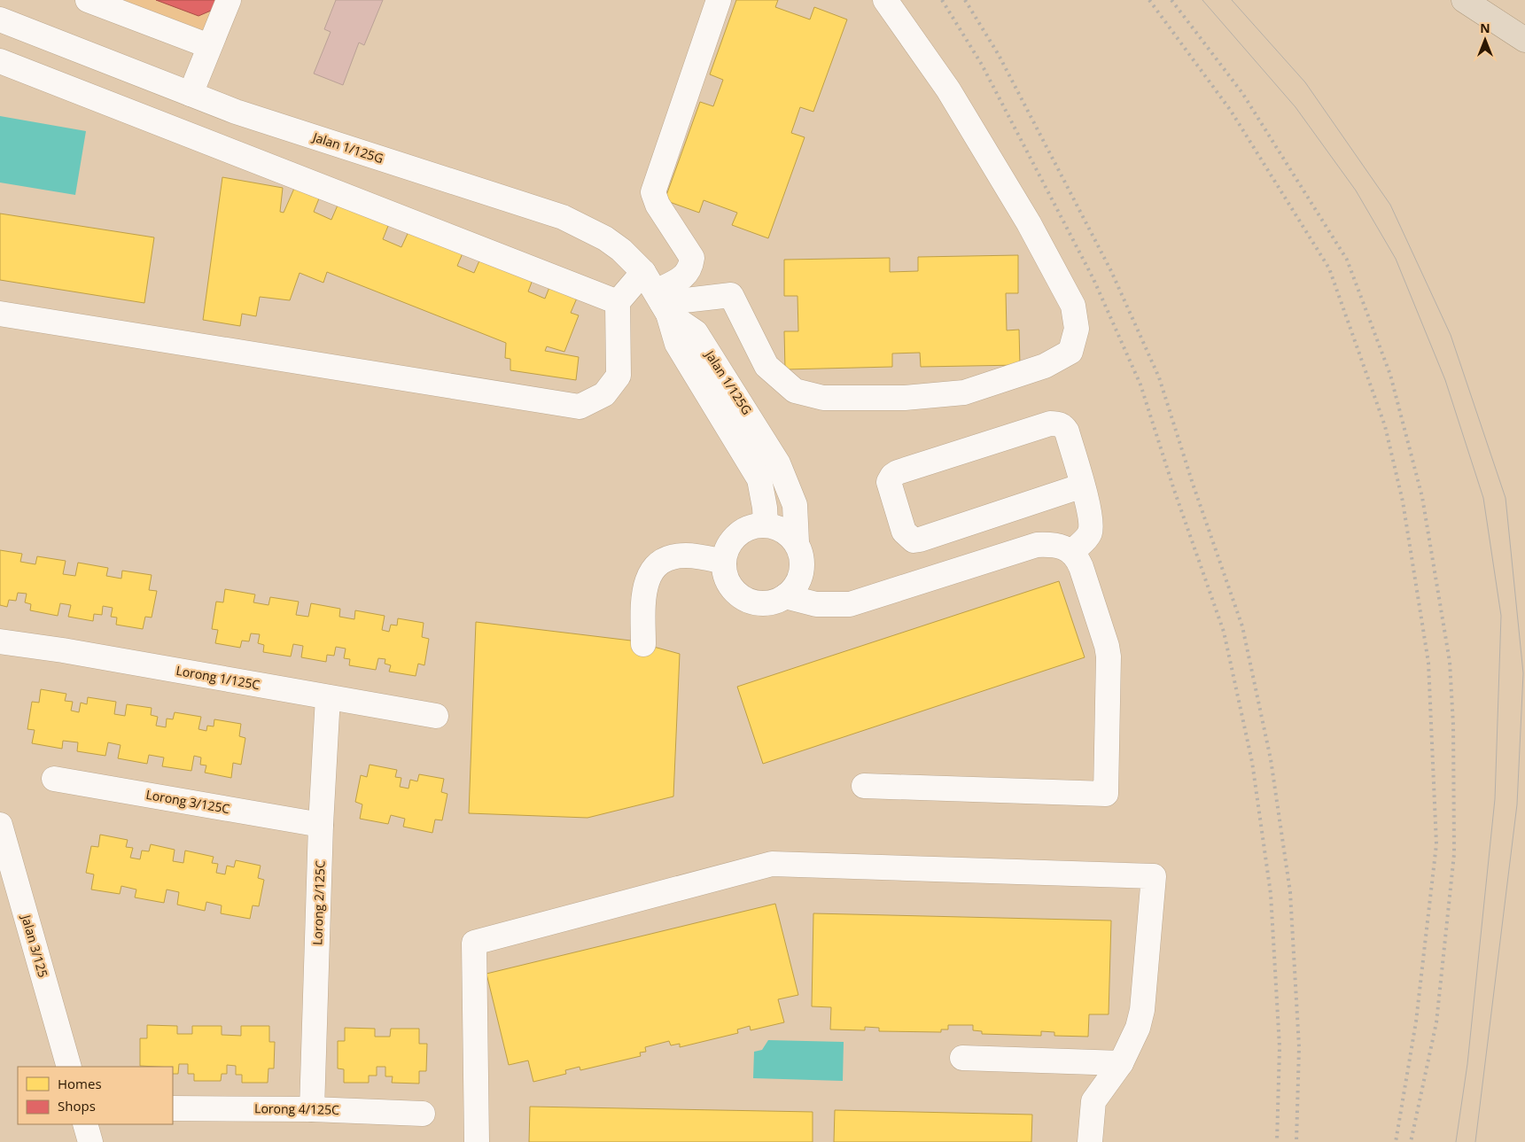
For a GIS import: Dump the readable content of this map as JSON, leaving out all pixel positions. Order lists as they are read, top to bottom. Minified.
{"streets":{"street":["Jalan 1/125G","Lorong 1/125C","Lorong 3/125C","Lorong 2/125C","Jalan 3/125","Lorong 4/125C"]},"crossings":[["Lorong 1/125C","Lorong 2/125C"],["Lorong 3/125C","Lorong 2/125C"],["Lorong 2/125C","Lorong 4/125C"]],"legend":["Homes","Shops"],"north":"top"}
